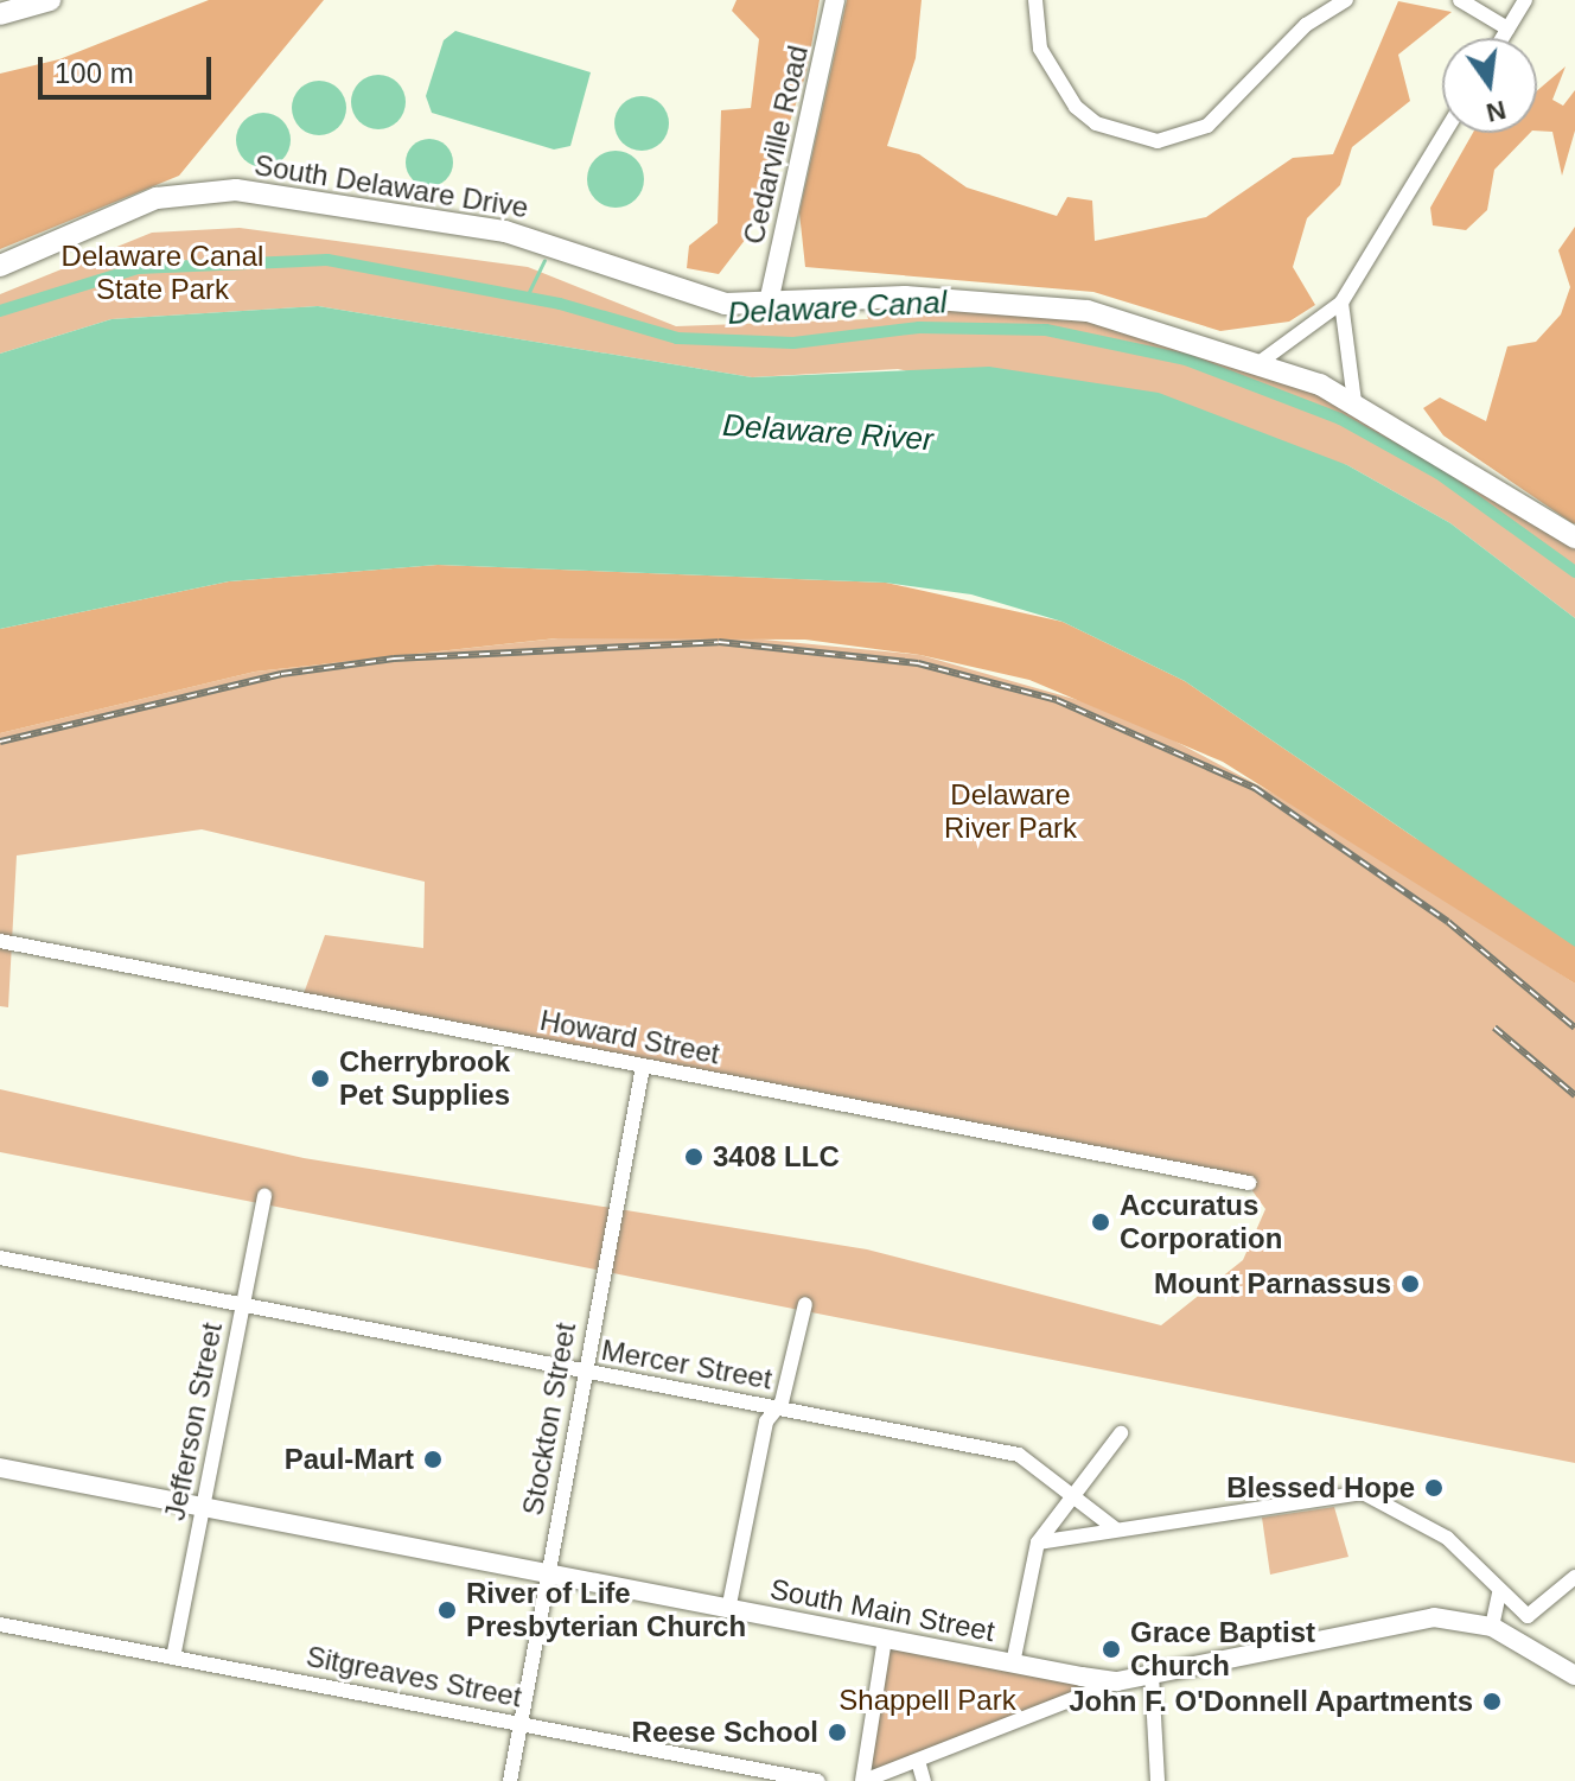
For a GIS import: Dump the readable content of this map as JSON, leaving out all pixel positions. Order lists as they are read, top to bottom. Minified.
{"streets":{"highway":["South Delaware Drive"],"main road":["Cedarville Road","South Main Street"],"street":["Howard Street","Mercer Street","Stockton Street","Jefferson Street","Sitgreaves Street"]},"crossings":[["Cedarville Road","South Delaware Drive"],["Howard Street","Stockton Street"],["Mercer Street","Stockton Street"],["Mercer Street","Jefferson Street"],["Stockton Street","South Main Street"],["Stockton Street","Sitgreaves Street"],["Jefferson Street","South Main Street"],["Jefferson Street","Sitgreaves Street"]],"water":["Delaware Canal","Delaware River"],"parks":["Delaware Canal State Park","Delaware River Park","Shappell Park"],"places":["Cherrybrook Pet Supplies","3408 LLC","Accuratus Corporation","Mount Parnassus","Paul-Mart","Blessed Hope","River of Life Presbyterian Church","Grace Baptist Church","John F. O'Donnell Apartments","Reese School"],"scale_bar":"100 m","north":"bottom"}
